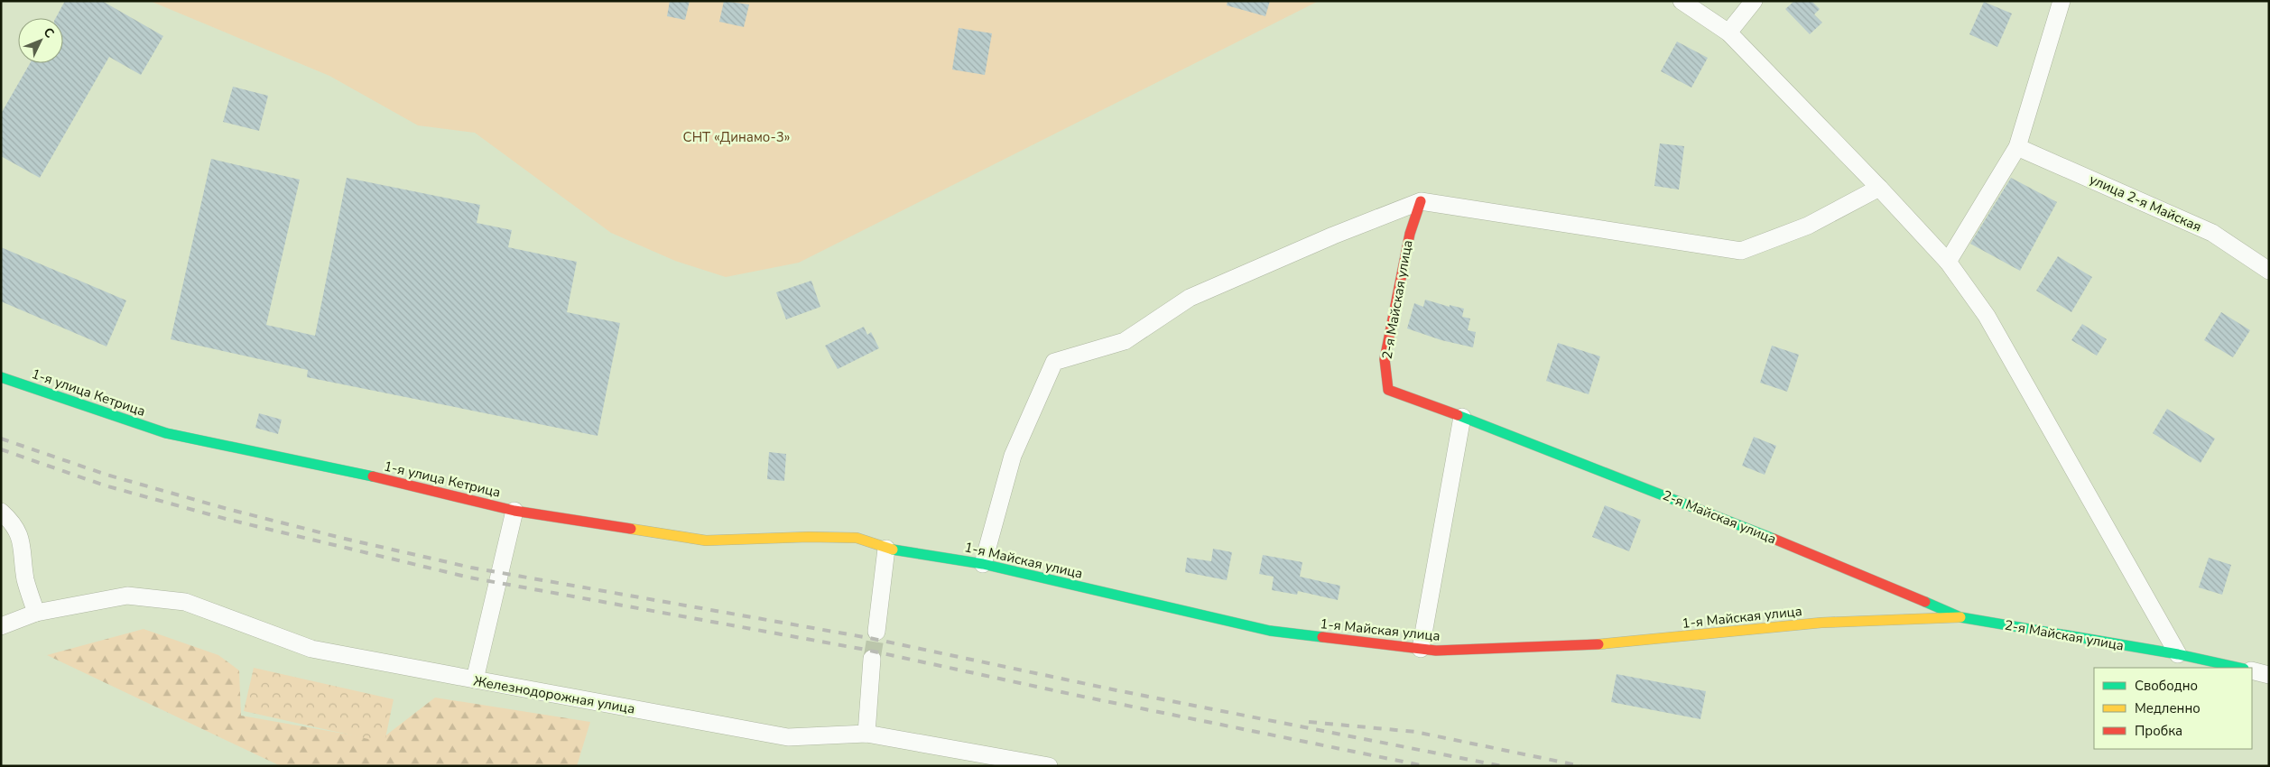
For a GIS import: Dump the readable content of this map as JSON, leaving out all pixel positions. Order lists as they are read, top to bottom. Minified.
{"streets":{"street":["улица 2-я Майская","2-я Майская улица","1-я улица Кетрица","1-я Майская улица","Железнодорожная улица"]},"crossings":[["2-я Майская улица","1-я Майская улица"],["1-я улица Кетрица","1-я Майская улица"]],"parks":["СНТ «Динамо-3»"],"legend":["Свободно","Медленно","Пробка"],"north":"top right"}
